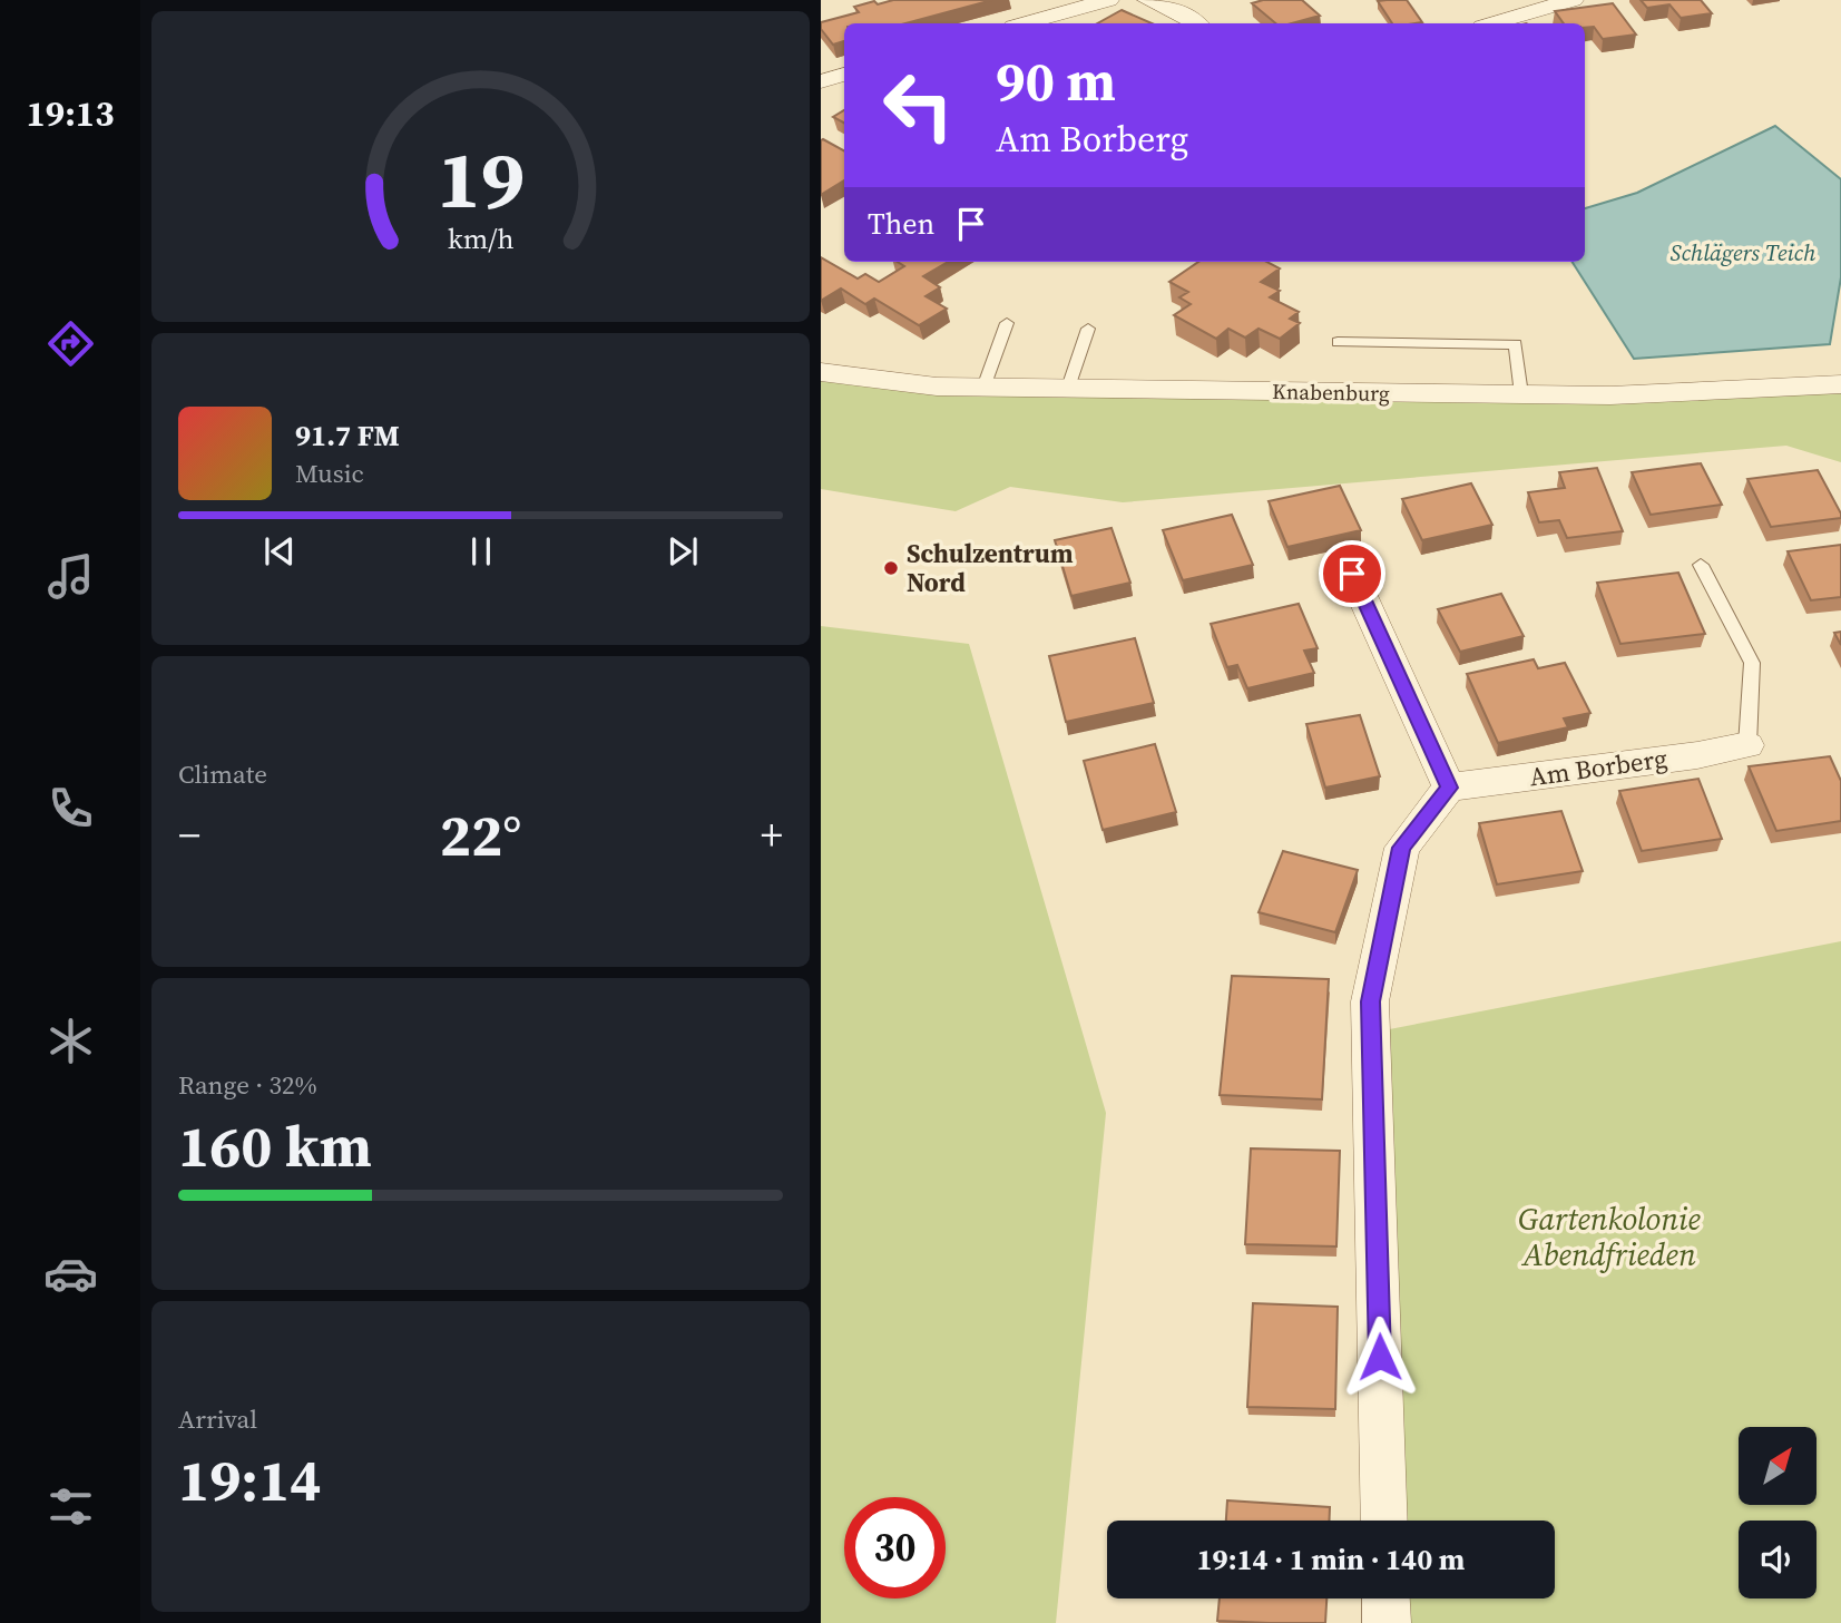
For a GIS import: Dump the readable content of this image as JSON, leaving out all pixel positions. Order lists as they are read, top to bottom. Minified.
{"streets":{"street":["Knabenburg","Am Borberg"]},"water":["Schlägers Teich"],"parks":["Gartenkolonie Abendfrieden"],"places":["Schulzentrum Nord"],"north":"top right","page":{"tabs":"19:13","turn":["90 m","Am Borberg"],"then":"Then","song":["91.7 FM","Music"],"tile":["Climate",["Range · 32%","160 km"],["Arrival","19:14"]],"heat":["−","22°","+"],"limit":"30","trip":"19:14 · 1 min · 140 m","gauge":["19","km/h"]}}
